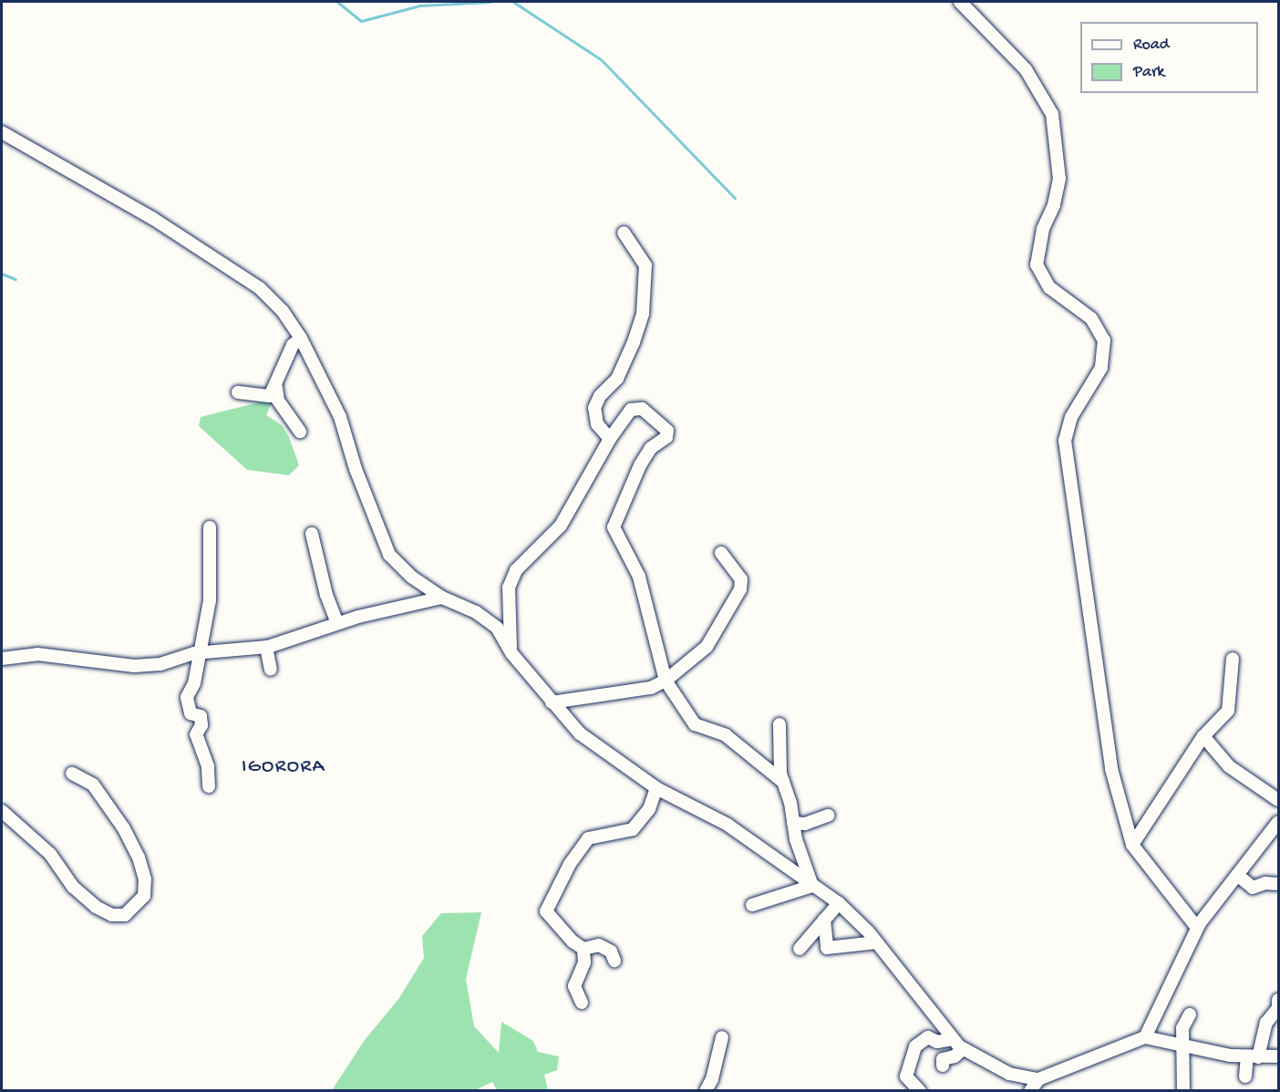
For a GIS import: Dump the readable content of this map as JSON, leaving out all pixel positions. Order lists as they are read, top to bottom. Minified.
{"districts":["IGORORA"],"legend":["Road","Park"]}
